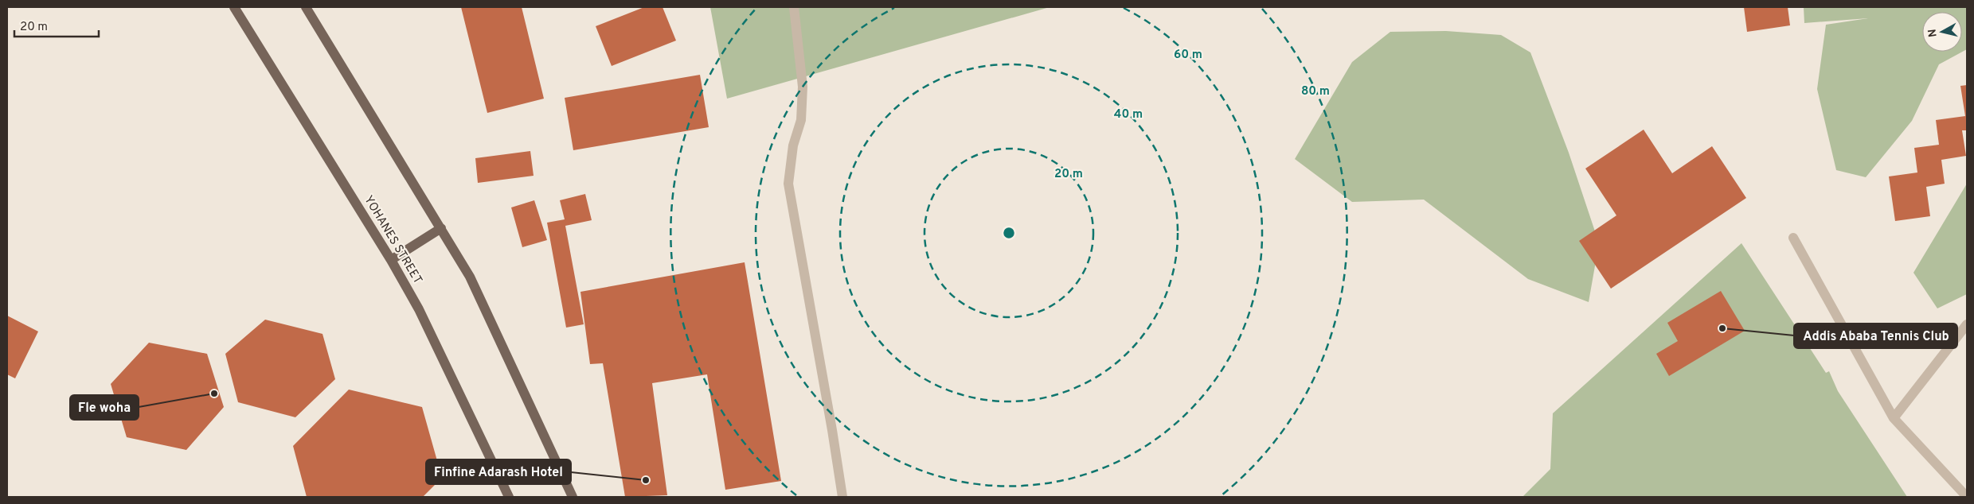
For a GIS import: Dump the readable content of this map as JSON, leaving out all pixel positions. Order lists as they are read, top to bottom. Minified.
{"streets":{"main road":["YOHANES STREET"]},"places":["Addis Ababa Tennis Club","Fle woha","Finfine Adarash Hotel"],"scale_bar":"20 m","north":"left","rings":["60 m","80 m","40 m","20 m"]}
